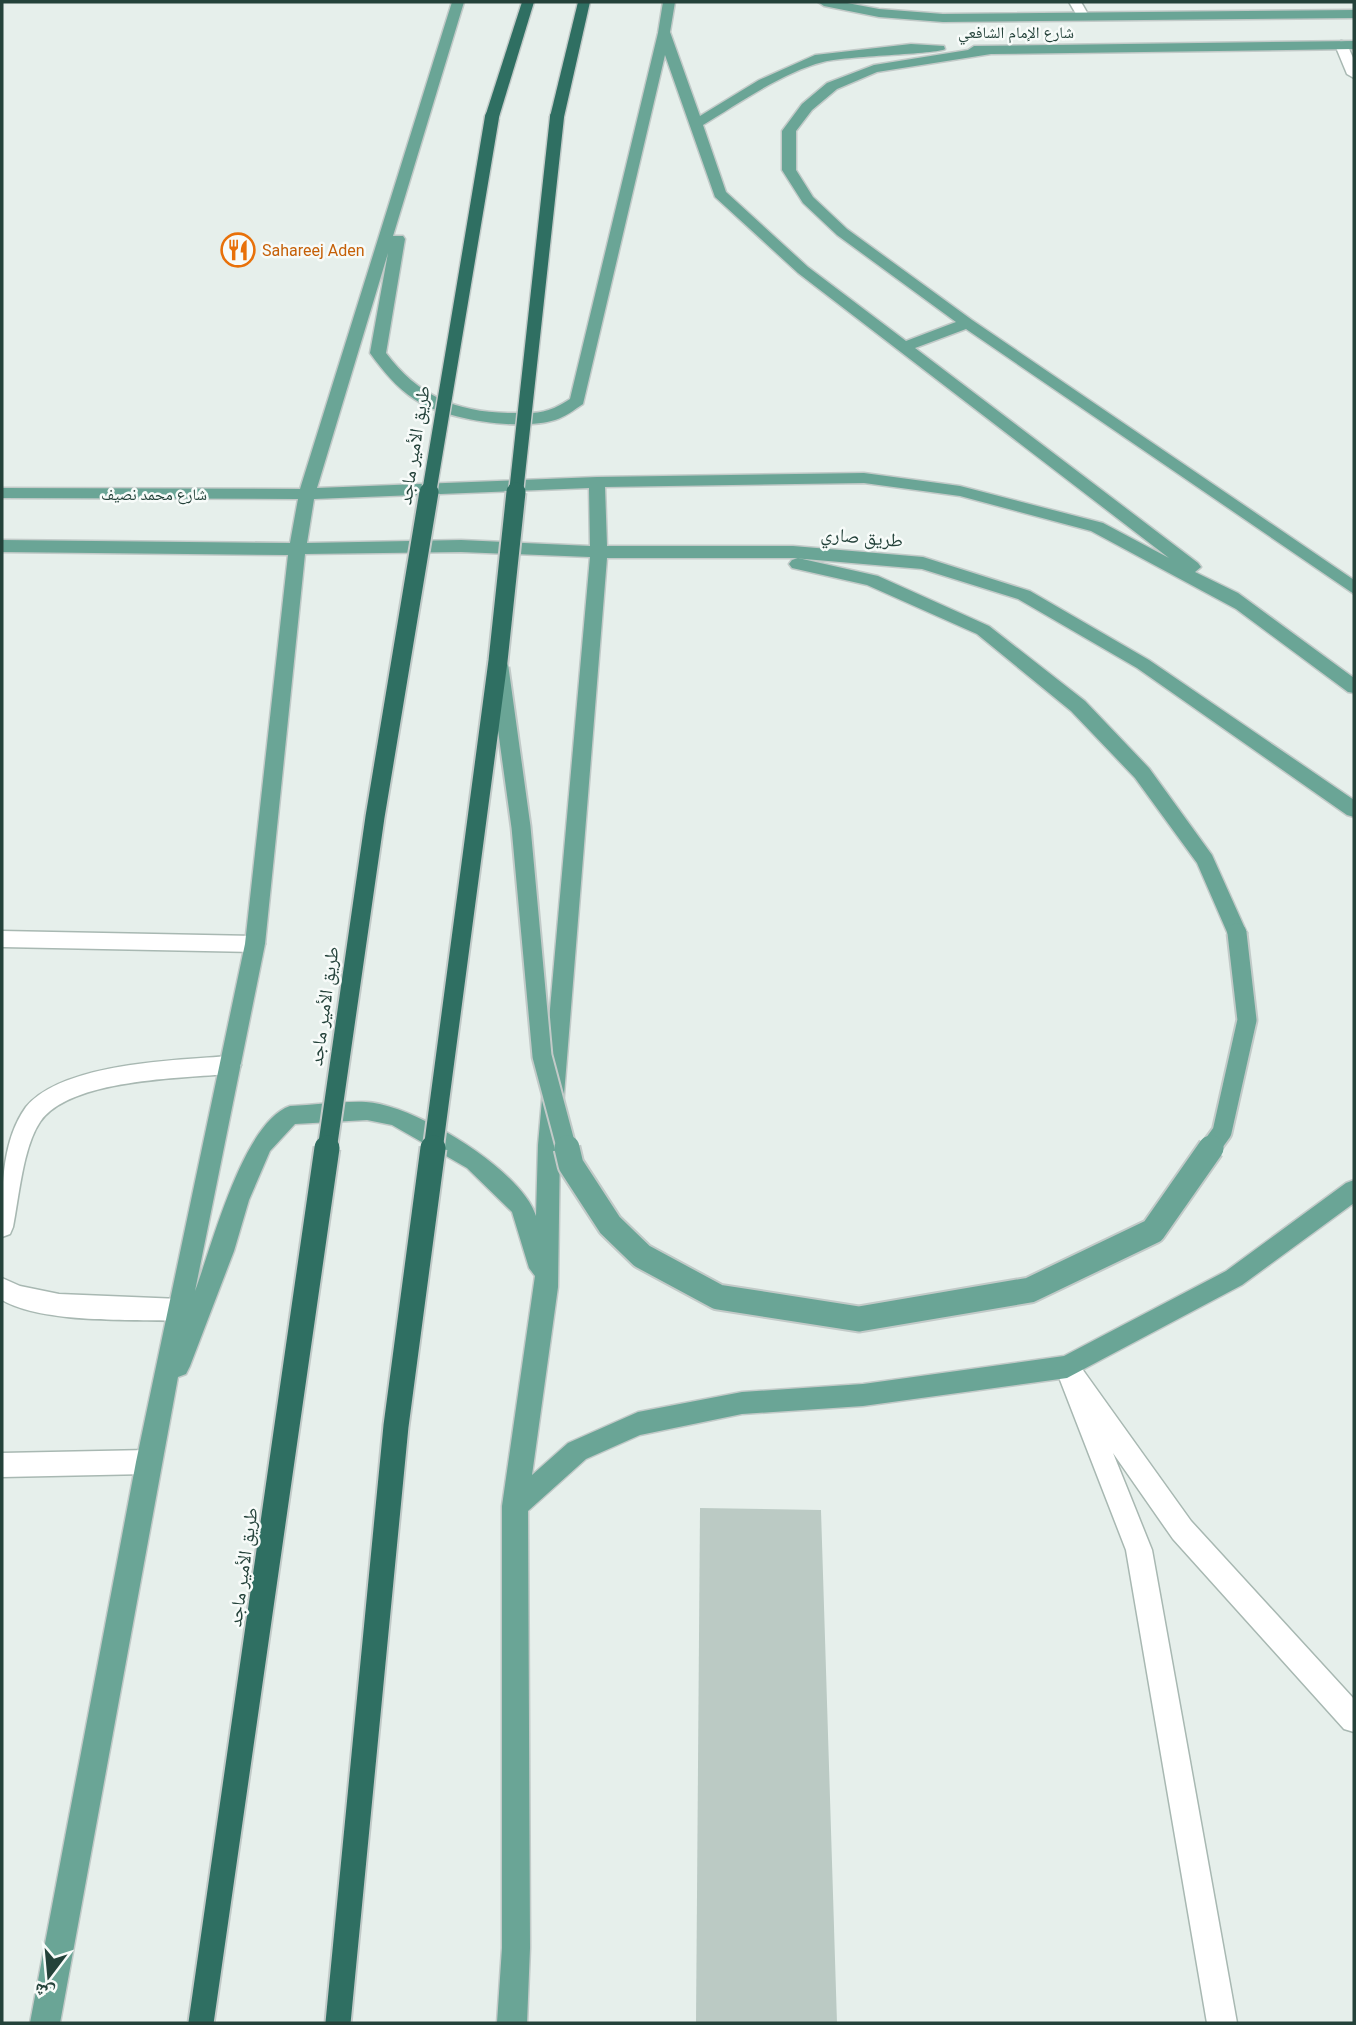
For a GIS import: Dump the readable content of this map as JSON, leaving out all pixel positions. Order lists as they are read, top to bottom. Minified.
{"streets":{"highway":["طريق الأمير ماجد"],"main road":["شارع الإمام الشافعي","شارع محمد نصيف","طريق صاري"]},"places":{"restaurant":["Sahareej Aden"]},"north":"bottom"}
